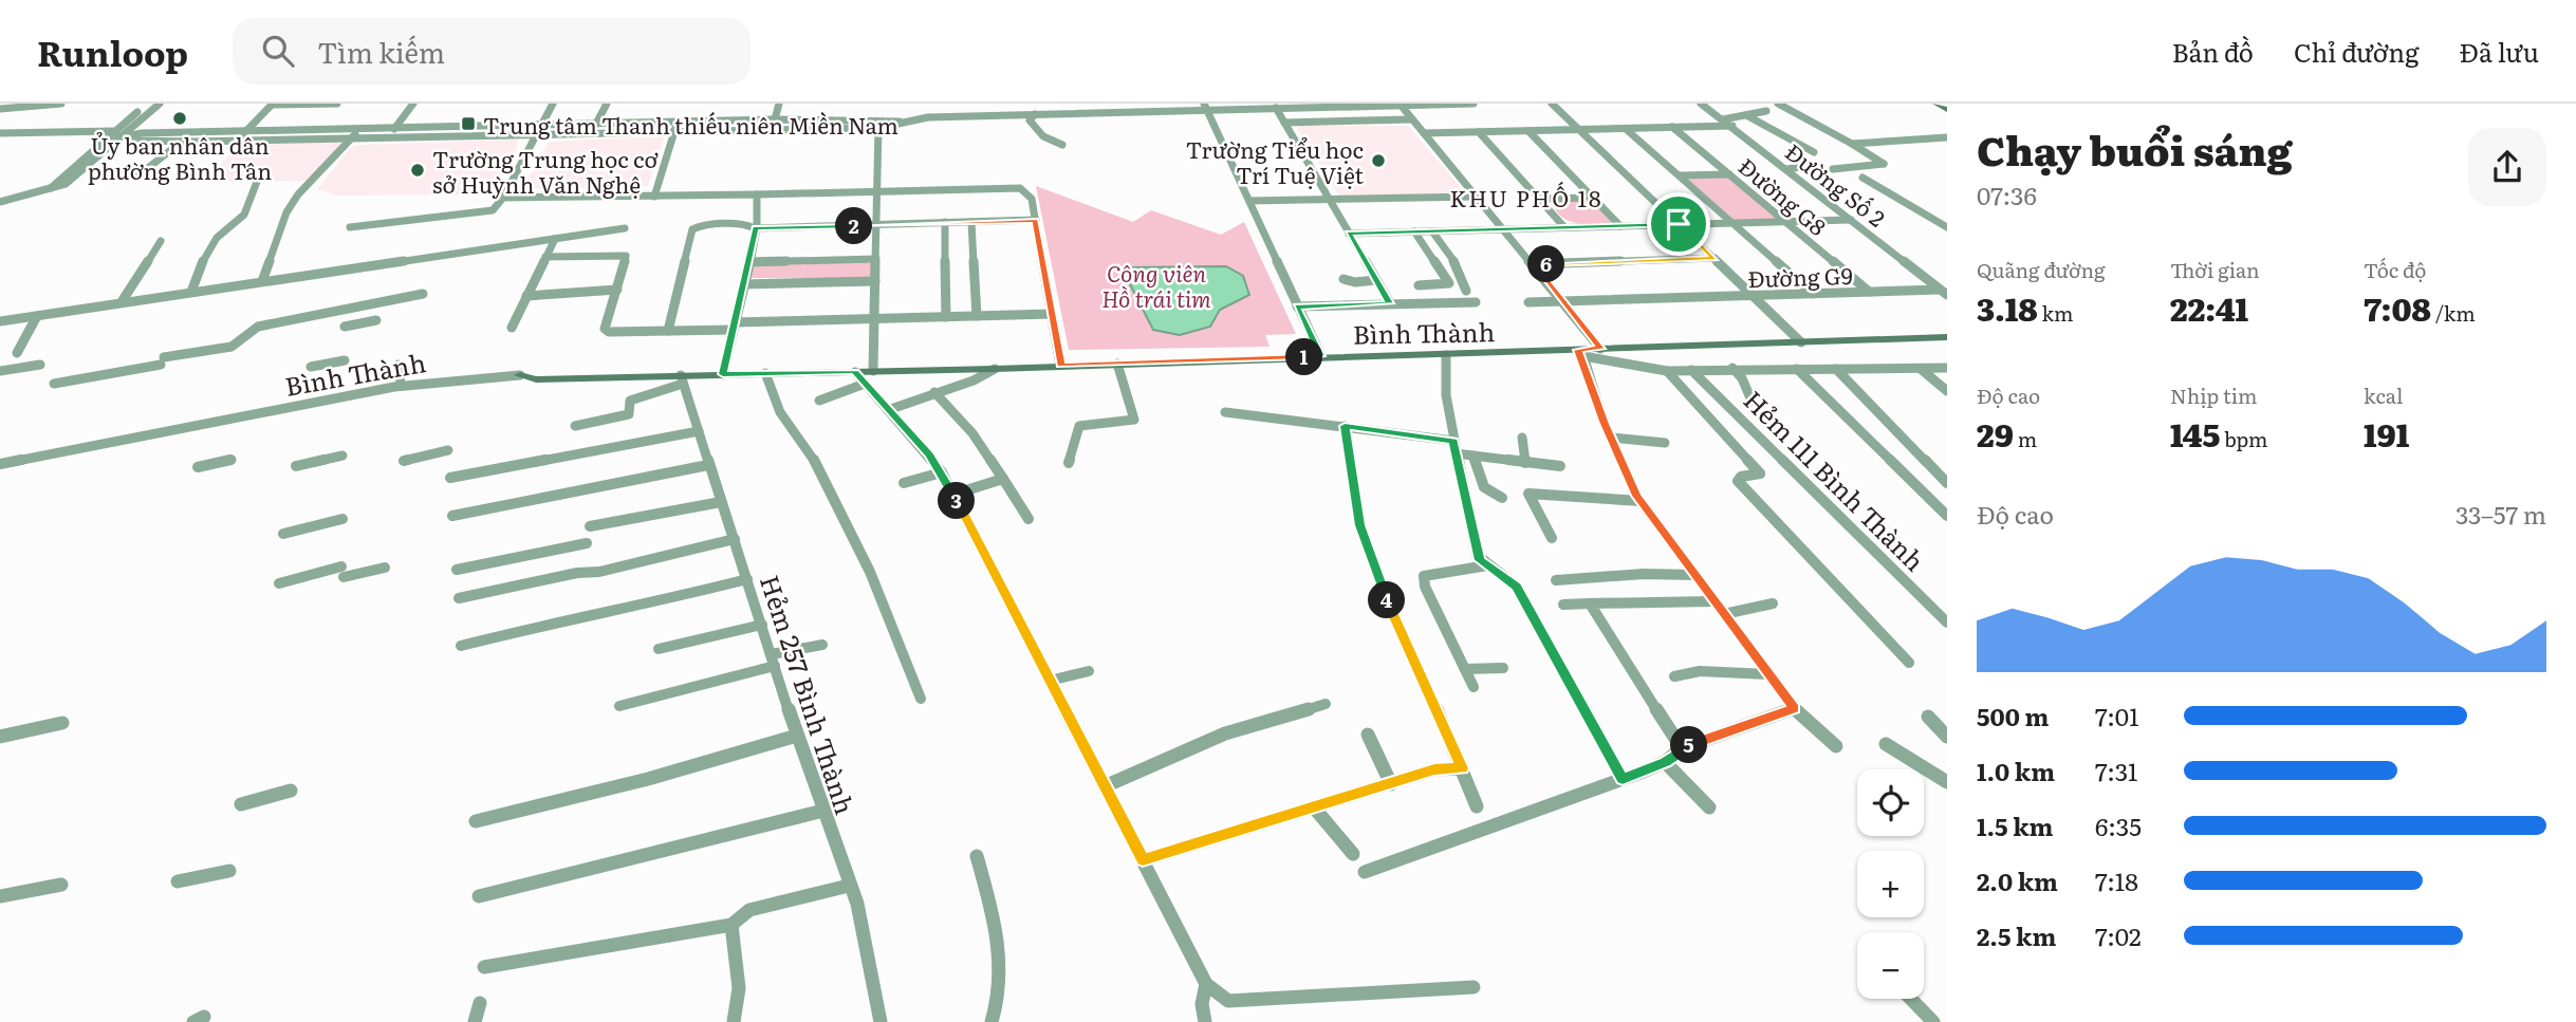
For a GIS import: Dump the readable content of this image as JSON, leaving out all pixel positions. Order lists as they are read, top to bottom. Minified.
{"streets":{"street":["Đường Số 2","Đường G8","Đường G9","Bình Thành","Hẻm 111 Bình Thành","Hẻm 257 Bình Thành"]},"crossings":[["Đường Số 2","Đường G9"],["Đường G8","Đường G9"],["Bình Thành","Hẻm 257 Bình Thành"]],"districts":["KHU PHỐ 18"],"parks":["Công viên Hồ trái tim"],"places":{"other":["Ủy ban nhân dân phường Bình Tân","Trường Tiểu học Trí Tuệ Việt","Trường Trung học cơ sở Huỳnh Văn Nghệ"],"transit":["Trung tâm Thanh thiếu niên Miền Nam"]},"page":{"header":"Runloop","search":"Tìm kiếm","nav":["Bản đồ","Chỉ đường","Đã lưu"],"heading":["Chạy buổi sáng","07:36"],"pins":["2","6","1","3","4","5"],"stats":[["Quãng đường","3.18 km"],["Thời gian","22:41"],["Tốc độ","7:08 /km"],["Độ cao","29 m"],["Nhịp tim","145 bpm"],["kcal","191"]],"chart":["Độ cao","33–57 m"],"list":[{"name":"500 m","note":"7:01"},{"name":"1.0 km","note":"7:31"},{"name":"1.5 km","note":"6:35"},{"name":"2.0 km","note":"7:18"},{"name":"2.5 km","note":"7:02"}],"map_buttons":["+","−"]}}
